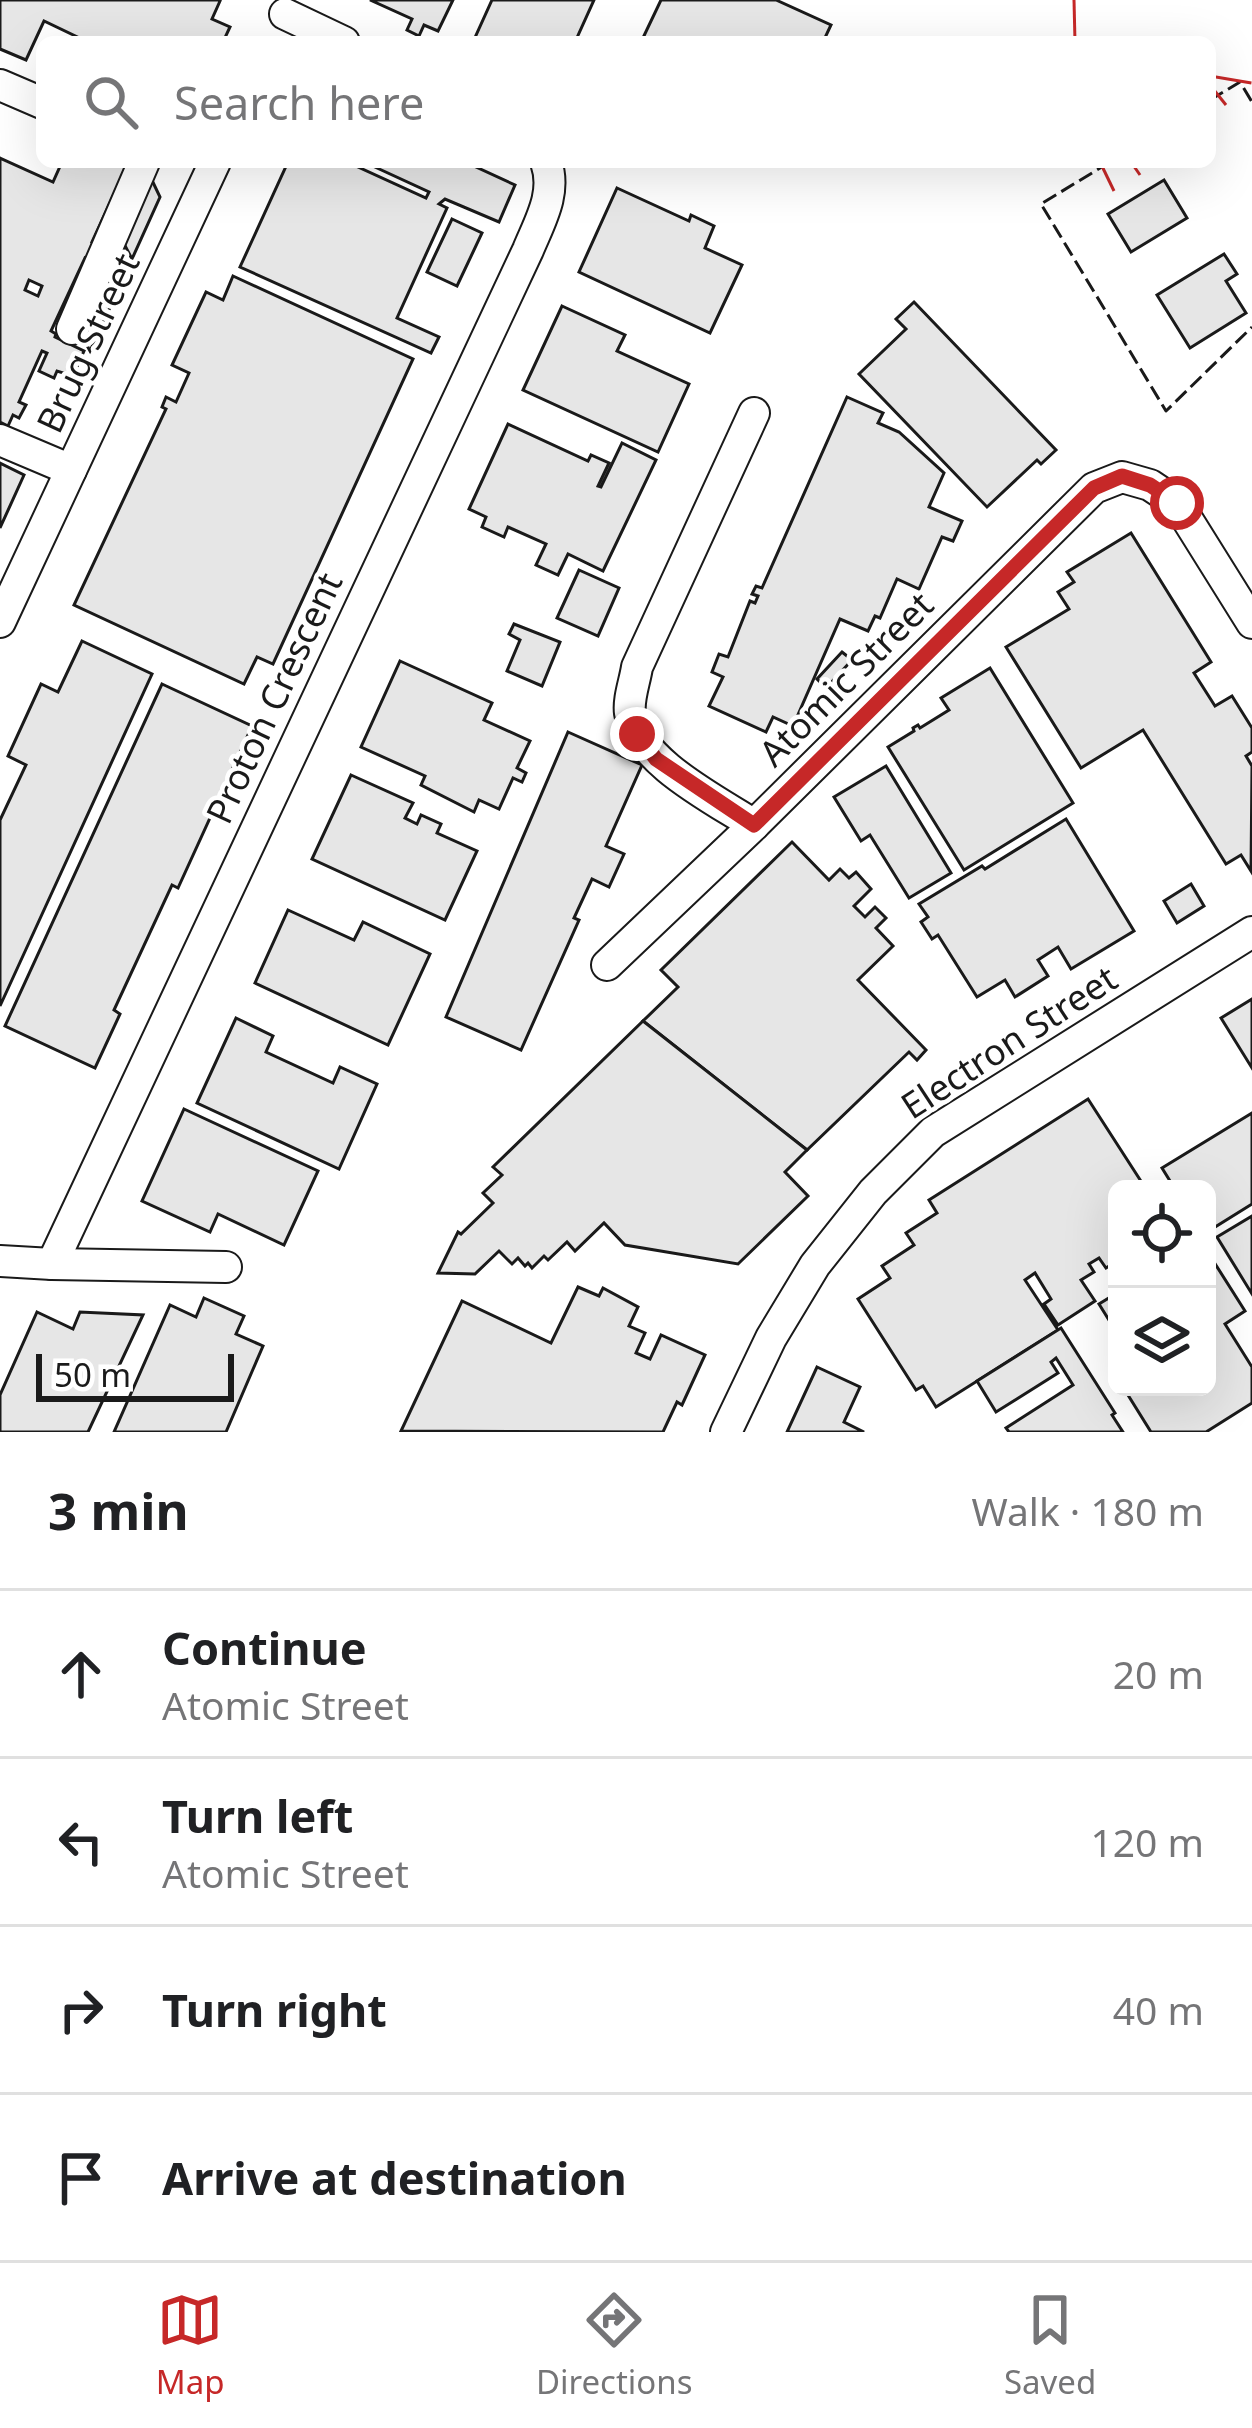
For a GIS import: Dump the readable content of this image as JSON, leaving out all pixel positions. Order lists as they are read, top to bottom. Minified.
{"streets":{"street":["Brug Street","Atomic Street","Proton Crescent","Electron Street"]},"scale_bar":"50 m","page":{"search":"Search here","scale":"50 m","heading":["3 min","Walk · 180 m"],"list":[["Continue","Atomic Street","20 m"],["Turn left","Atomic Street","120 m"],["Turn right","40 m"],"Arrive at destination"],"nav":["Map","Directions","Saved"]}}
